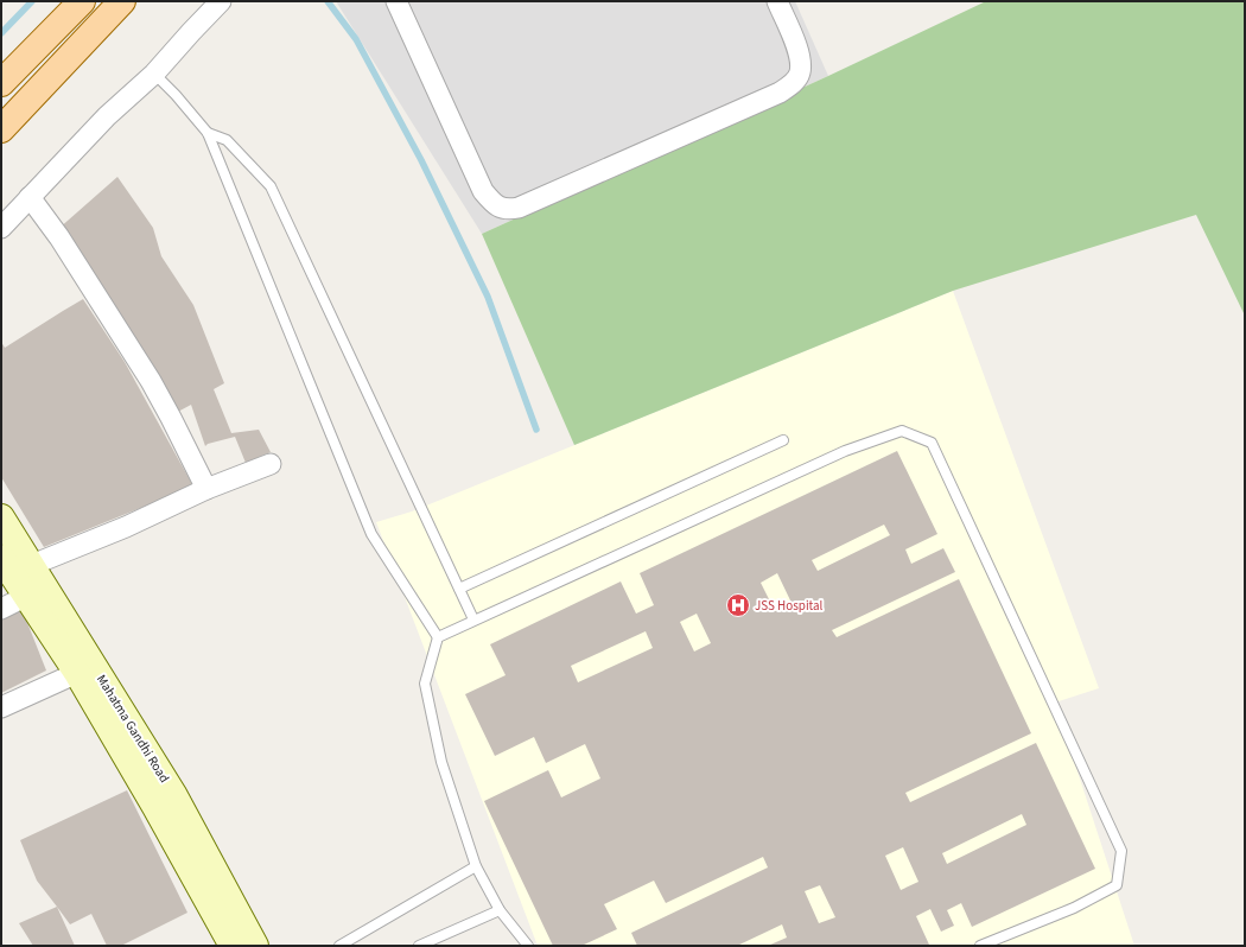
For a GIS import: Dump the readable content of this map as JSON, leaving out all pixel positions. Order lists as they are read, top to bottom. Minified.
{"streets":{"main road":["Mahatma Gandhi Road"]},"places":{"hospital":["JSS Hospital"]}}
